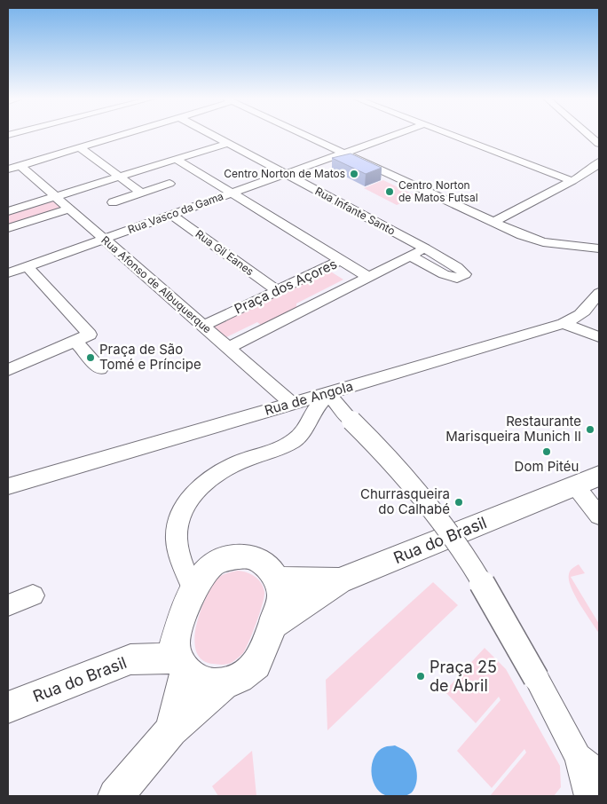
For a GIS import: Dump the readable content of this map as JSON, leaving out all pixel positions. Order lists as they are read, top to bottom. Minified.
{"streets":{"main road":["Rua do Brasil"],"street":["Rua Infante Santo","Rua Vasco da Gama","Rua Gil Eanes","Rua Afonso de Albuquerque","Praça dos Açores","Rua de Angola"]},"crossings":[["Rua Infante Santo","Rua Vasco da Gama"],["Rua Vasco da Gama","Rua Gil Eanes"],["Rua Vasco da Gama","Rua Afonso de Albuquerque"],["Rua Gil Eanes","Praça dos Açores"],["Rua Afonso de Albuquerque","Praça dos Açores"],["Rua Afonso de Albuquerque","Rua de Angola"]],"places":["Centro Norton de Matos","Centro Norton de Matos Futsal","Praça de São Tomé e Príncipe","Restaurante Marisqueira Munich II","Dom Pitéu","Churrasqueira do Calhabé","Praça 25 de Abril"]}
